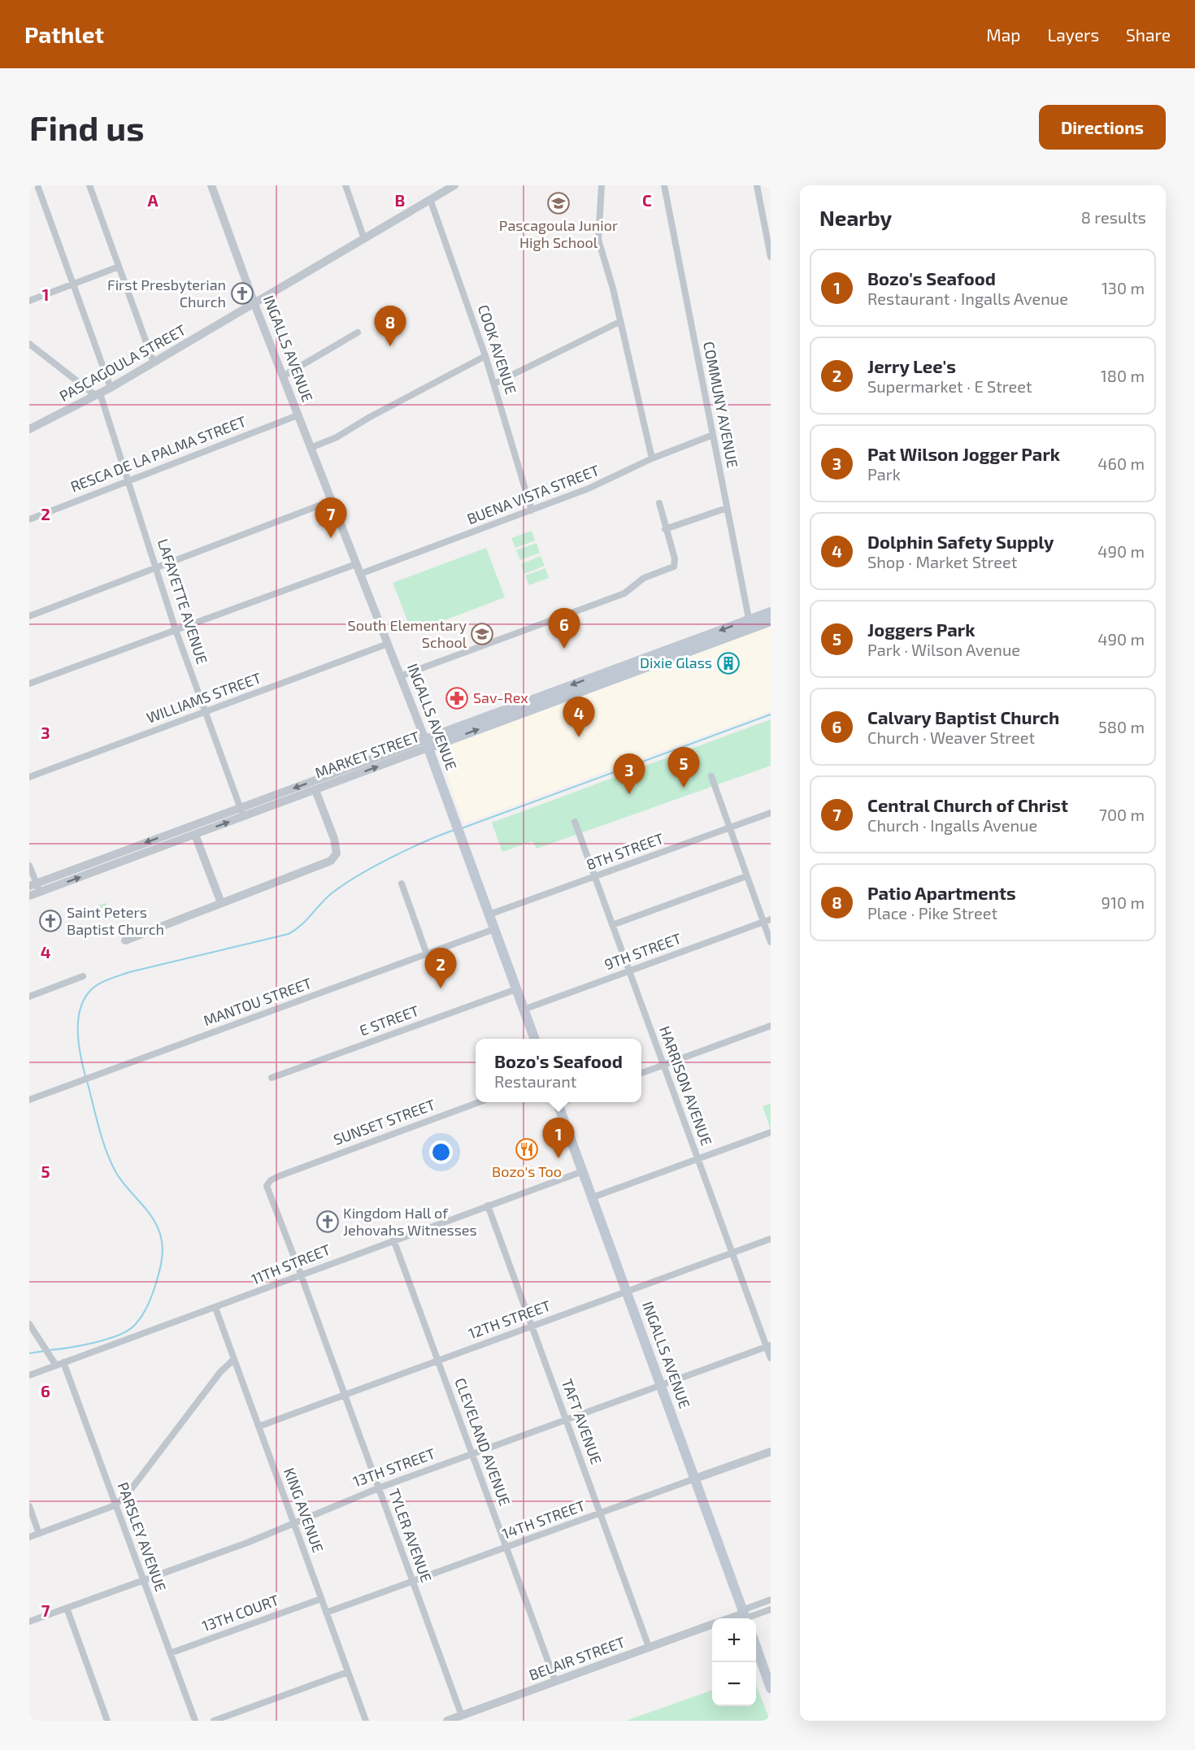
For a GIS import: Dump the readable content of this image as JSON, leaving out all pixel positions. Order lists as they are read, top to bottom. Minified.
{"streets":{"main road":["INGALLS AVENUE","MARKET STREET"],"street":["COOK AVENUE","PASCAGOULA STREET","COMMUNY AVENUE","RESCA DE LA PALMA STREET","BUENA VISTA STREET","LAFAYETTE AVENUE","WILLIAMS STREET","8TH STREET","9TH STREET","MANTOU STREET","E STREET","HARRISON AVENUE","SUNSET STREET","11TH STREET","12TH STREET","TAFT AVENUE","CLEVELAND AVENUE","13TH STREET","KING AVENUE","14TH STREET","TYLER AVENUE","PARSLEY AVENUE","13TH COURT","BELAIR STREET"]},"crossings":[["INGALLS AVENUE","PASCAGOULA STREET"],["INGALLS AVENUE","RESCA DE LA PALMA STREET"],["INGALLS AVENUE","BUENA VISTA STREET"],["INGALLS AVENUE","WILLIAMS STREET"],["INGALLS AVENUE","MARKET STREET"],["INGALLS AVENUE","8TH STREET"],["INGALLS AVENUE","9TH STREET"],["INGALLS AVENUE","MANTOU STREET"],["INGALLS AVENUE","E STREET"],["INGALLS AVENUE","11TH STREET"],["INGALLS AVENUE","12TH STREET"],["INGALLS AVENUE","13TH STREET"],["INGALLS AVENUE","14TH STREET"],["INGALLS AVENUE","BELAIR STREET"],["COOK AVENUE","PASCAGOULA STREET"],["COOK AVENUE","BUENA VISTA STREET"],["PASCAGOULA STREET","LAFAYETTE AVENUE"],["COMMUNY AVENUE","BUENA VISTA STREET"],["COMMUNY AVENUE","MARKET STREET"],["RESCA DE LA PALMA STREET","LAFAYETTE AVENUE"],["LAFAYETTE AVENUE","WILLIAMS STREET"],["LAFAYETTE AVENUE","MARKET STREET"],["8TH STREET","HARRISON AVENUE"],["9TH STREET","HARRISON AVENUE"],["HARRISON AVENUE","12TH STREET"],["HARRISON AVENUE","13TH STREET"],["SUNSET STREET","TYLER AVENUE"],["11TH STREET","TAFT AVENUE"],["11TH STREET","CLEVELAND AVENUE"],["11TH STREET","KING AVENUE"],["11TH STREET","TYLER AVENUE"],["11TH STREET","PARSLEY AVENUE"],["12TH STREET","TAFT AVENUE"],["12TH STREET","CLEVELAND AVENUE"],["12TH STREET","KING AVENUE"],["12TH STREET","TYLER AVENUE"],["TAFT AVENUE","13TH STREET"],["TAFT AVENUE","14TH STREET"],["TAFT AVENUE","BELAIR STREET"],["CLEVELAND AVENUE","13TH STREET"],["CLEVELAND AVENUE","14TH STREET"],["CLEVELAND AVENUE","BELAIR STREET"],["13TH STREET","KING AVENUE"],["13TH STREET","TYLER AVENUE"],["13TH STREET","PARSLEY AVENUE"],["KING AVENUE","14TH STREET"],["KING AVENUE","13TH COURT"],["14TH STREET","TYLER AVENUE"],["TYLER AVENUE","BELAIR STREET"],["PARSLEY AVENUE","13TH COURT"]],"places":{"school or university":["Pascagoula Junior High School","South Elementary School"],"church":["First Presbyterian Church","Saint Peters Baptist Church","Kingdom Hall of Jehovahs Witnesses"],"building":["Dixie Glass"],"pharmacy":["Sav-Rex"],"restaurant":["Bozo's Too"]},"page":{"header":"Pathlet","nav":["Map","Layers","Share"],"buttons":"Directions","title":"Find us","heading":["Nearby","8 results"],"list":[{"mark":"1","name":"Bozo's Seafood","note":"Restaurant · Ingalls Avenue","value":"130 m"},{"mark":"2","name":"Jerry Lee's","note":"Supermarket · E Street","value":"180 m"},{"mark":"3","name":"Pat Wilson Jogger Park","note":"Park","value":"460 m"},{"mark":"4","name":"Dolphin Safety Supply","note":"Shop · Market Street","value":"490 m"},{"mark":"5","name":"Joggers Park","note":"Park · Wilson Avenue","value":"490 m"},{"mark":"6","name":"Calvary Baptist Church","note":"Church · Weaver Street","value":"580 m"},{"mark":"7","name":"Central Church of Christ","note":"Church · Ingalls Avenue","value":"700 m"},{"mark":"8","name":"Patio Apartments","note":"Place · Pike Street","value":"910 m"}],"pins":["8","7","6","4","5","3","2","1"],"popup":["Bozo's Seafood","Restaurant"],"map_buttons":["+","−"]},"grid":{"columns":["A","B","C"],"rows":["1","2","3","4","5","6","7"]}}
